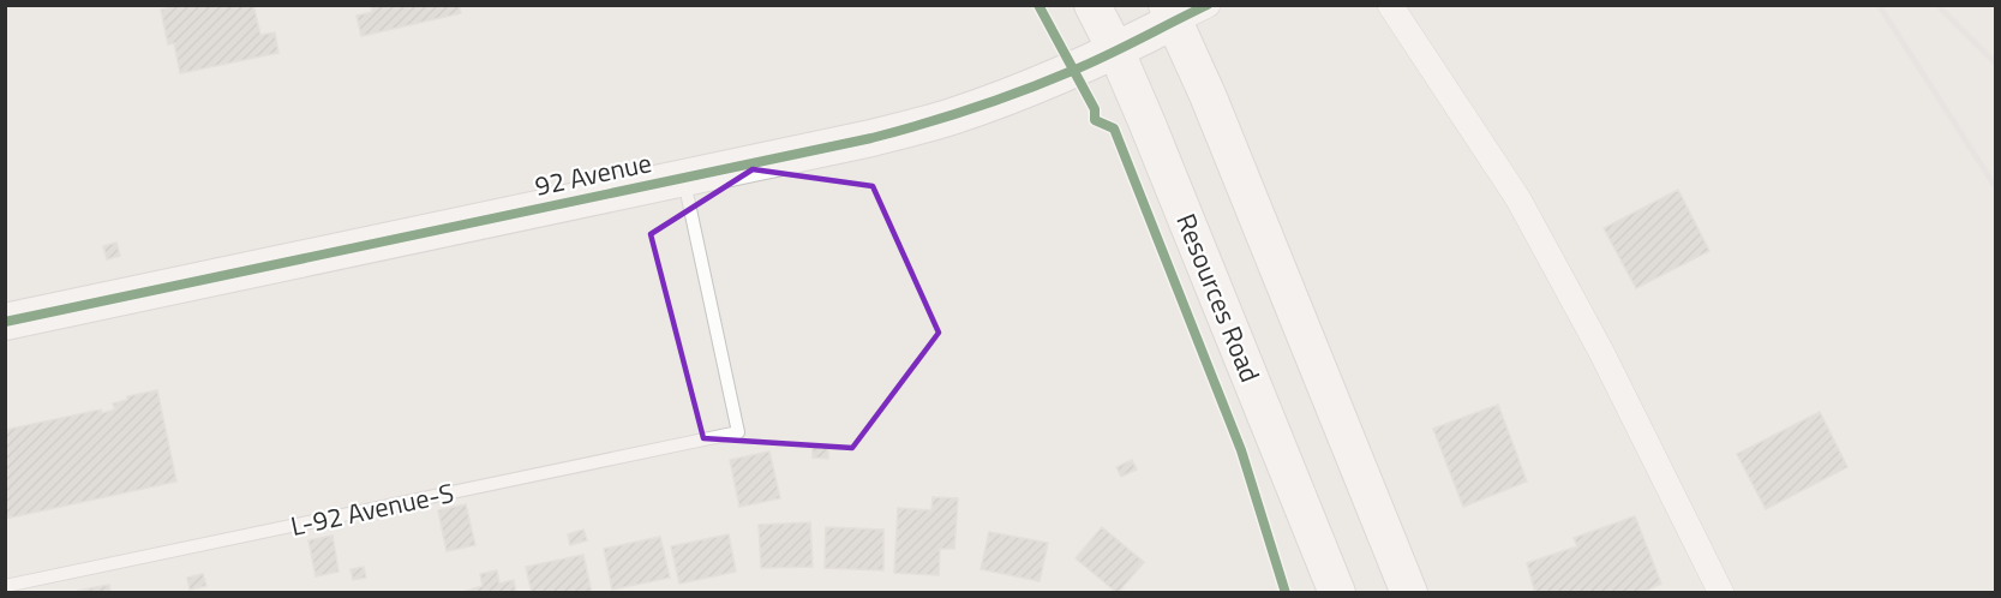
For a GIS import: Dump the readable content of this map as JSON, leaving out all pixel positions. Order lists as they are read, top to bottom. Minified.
{"streets":{"main road":["92 Avenue","Resources Road"],"lane":["L-92 Avenue-S"]},"crossings":[["92 Avenue","Resources Road"],["92 Avenue","L-92 Avenue-S"]]}
